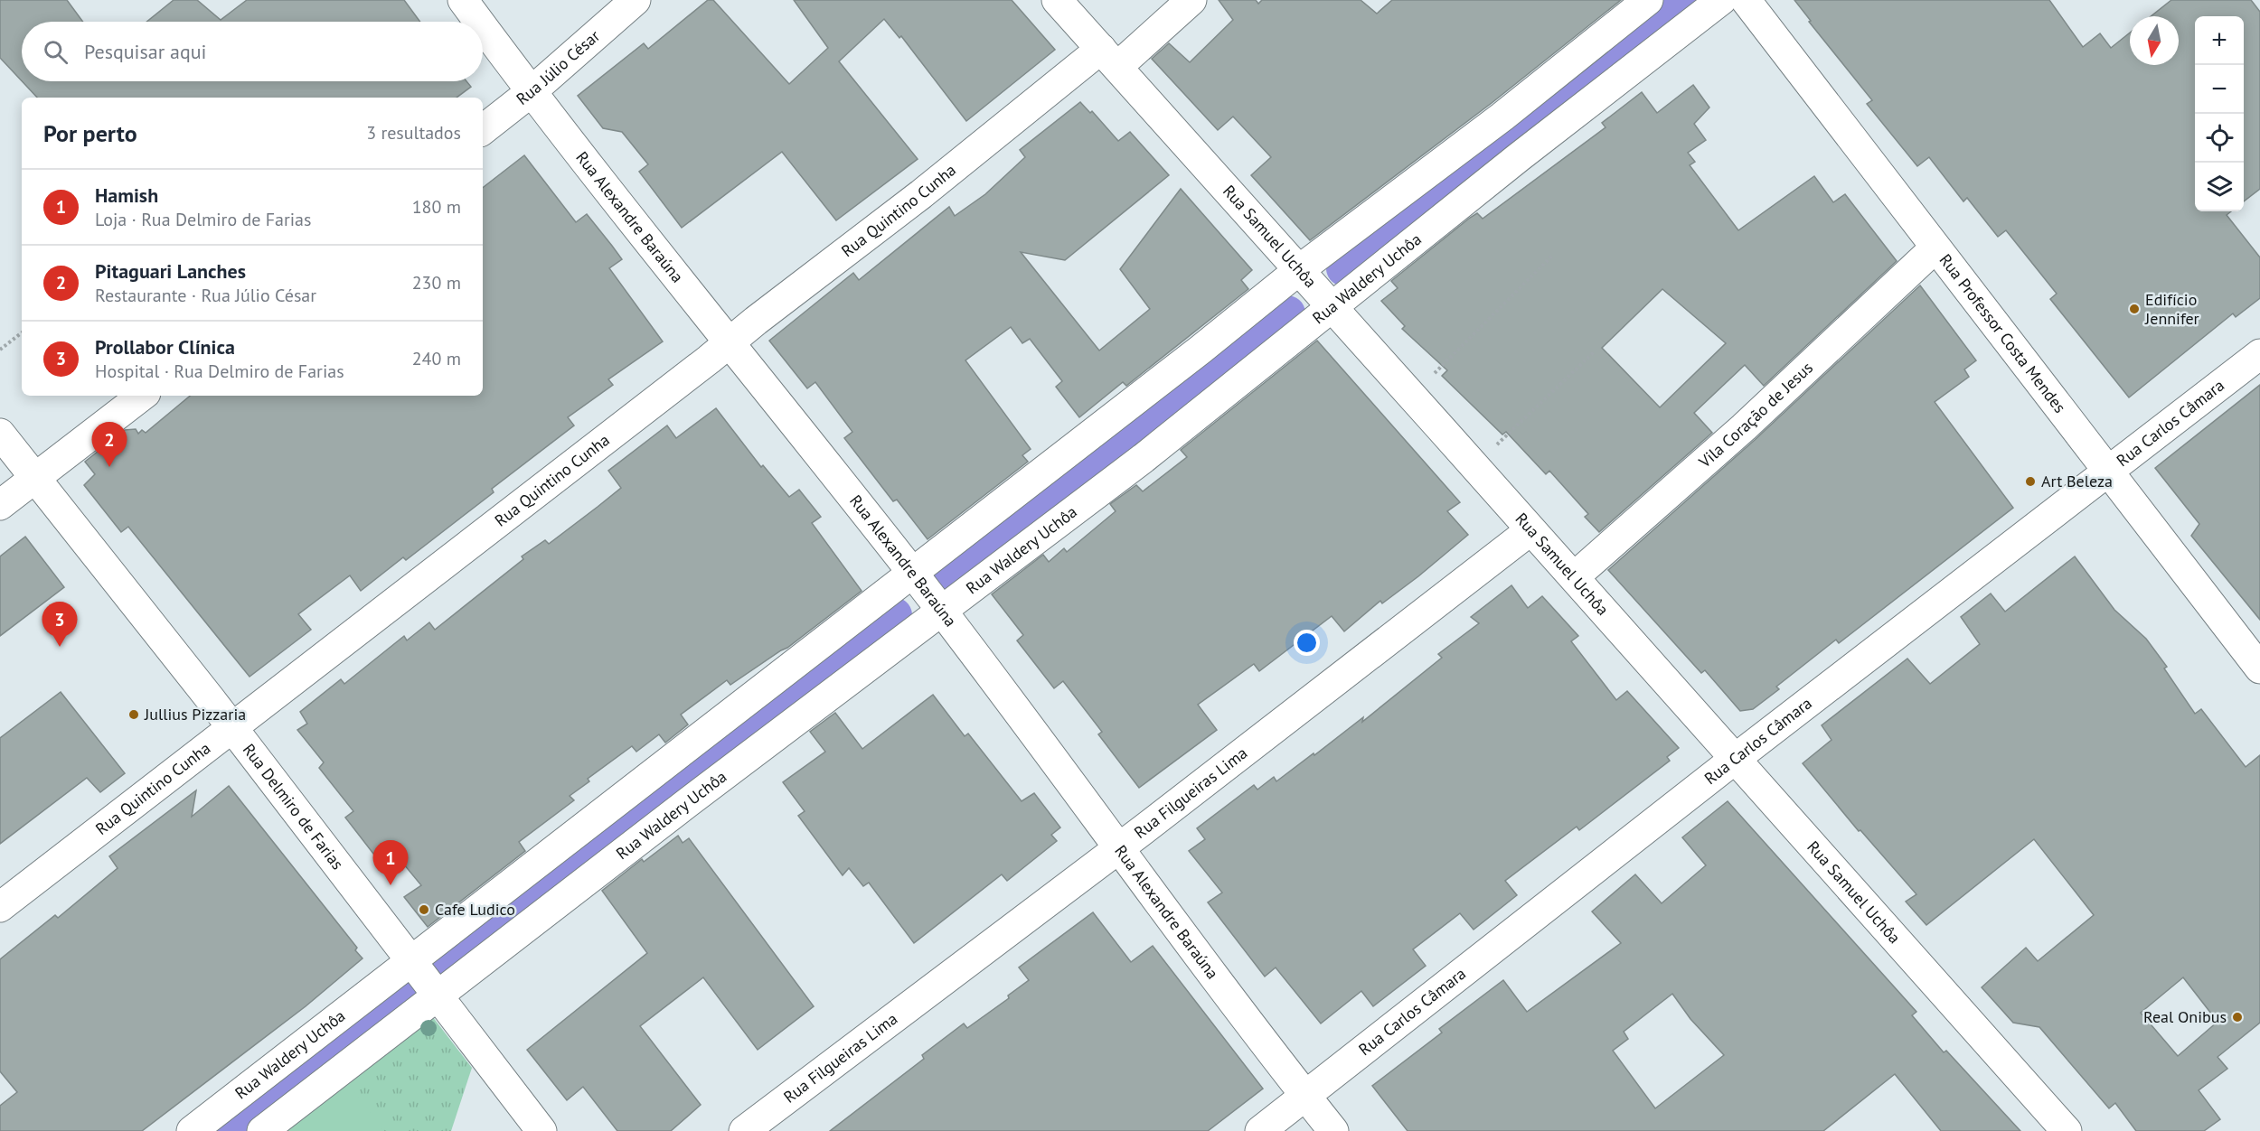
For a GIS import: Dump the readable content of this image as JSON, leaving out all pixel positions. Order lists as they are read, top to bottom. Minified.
{"streets":{"street":["Rua Júlio César","Rua Quintino Cunha","Rua Alexandre Baraúna","Rua Samuel Uchôa","Rua Waldery Uchôa","Rua Professor Costa Mendes","Vila Coração de Jesus","Rua Carlos Câmara","Rua Filgueiras Lima","Rua Delmiro de Farias"]},"crossings":[["Rua Júlio César","Rua Alexandre Baraúna"],["Rua Quintino Cunha","Rua Alexandre Baraúna"],["Rua Quintino Cunha","Rua Samuel Uchôa"],["Rua Quintino Cunha","Rua Delmiro de Farias"],["Rua Alexandre Baraúna","Rua Waldery Uchôa"],["Rua Alexandre Baraúna","Rua Carlos Câmara"],["Rua Alexandre Baraúna","Rua Filgueiras Lima"],["Rua Samuel Uchôa","Rua Waldery Uchôa"],["Rua Samuel Uchôa","Vila Coração de Jesus"],["Rua Samuel Uchôa","Rua Carlos Câmara"],["Rua Samuel Uchôa","Rua Filgueiras Lima"],["Rua Waldery Uchôa","Rua Delmiro de Farias"],["Rua Professor Costa Mendes","Vila Coração de Jesus"],["Rua Professor Costa Mendes","Rua Carlos Câmara"]],"places":["Edifício Jennifer","Art Beleza","Jullius Pizzaria","Cafe Ludico","Real Onibus"],"north":"bottom","page":{"map_buttons":["+","−"],"search":"Pesquisar aqui","heading":["Por perto","3 resultados"],"list":[{"mark":"1","name":"Hamish","note":"Loja · Rua Delmiro de Farias","value":"180 m"},{"mark":"2","name":"Pitaguari Lanches","note":"Restaurante · Rua Júlio César","value":"230 m"},{"mark":"3","name":"Prollabor Clínica","note":"Hospital · Rua Delmiro de Farias","value":"240 m"}],"pins":["2","3","1"]}}
